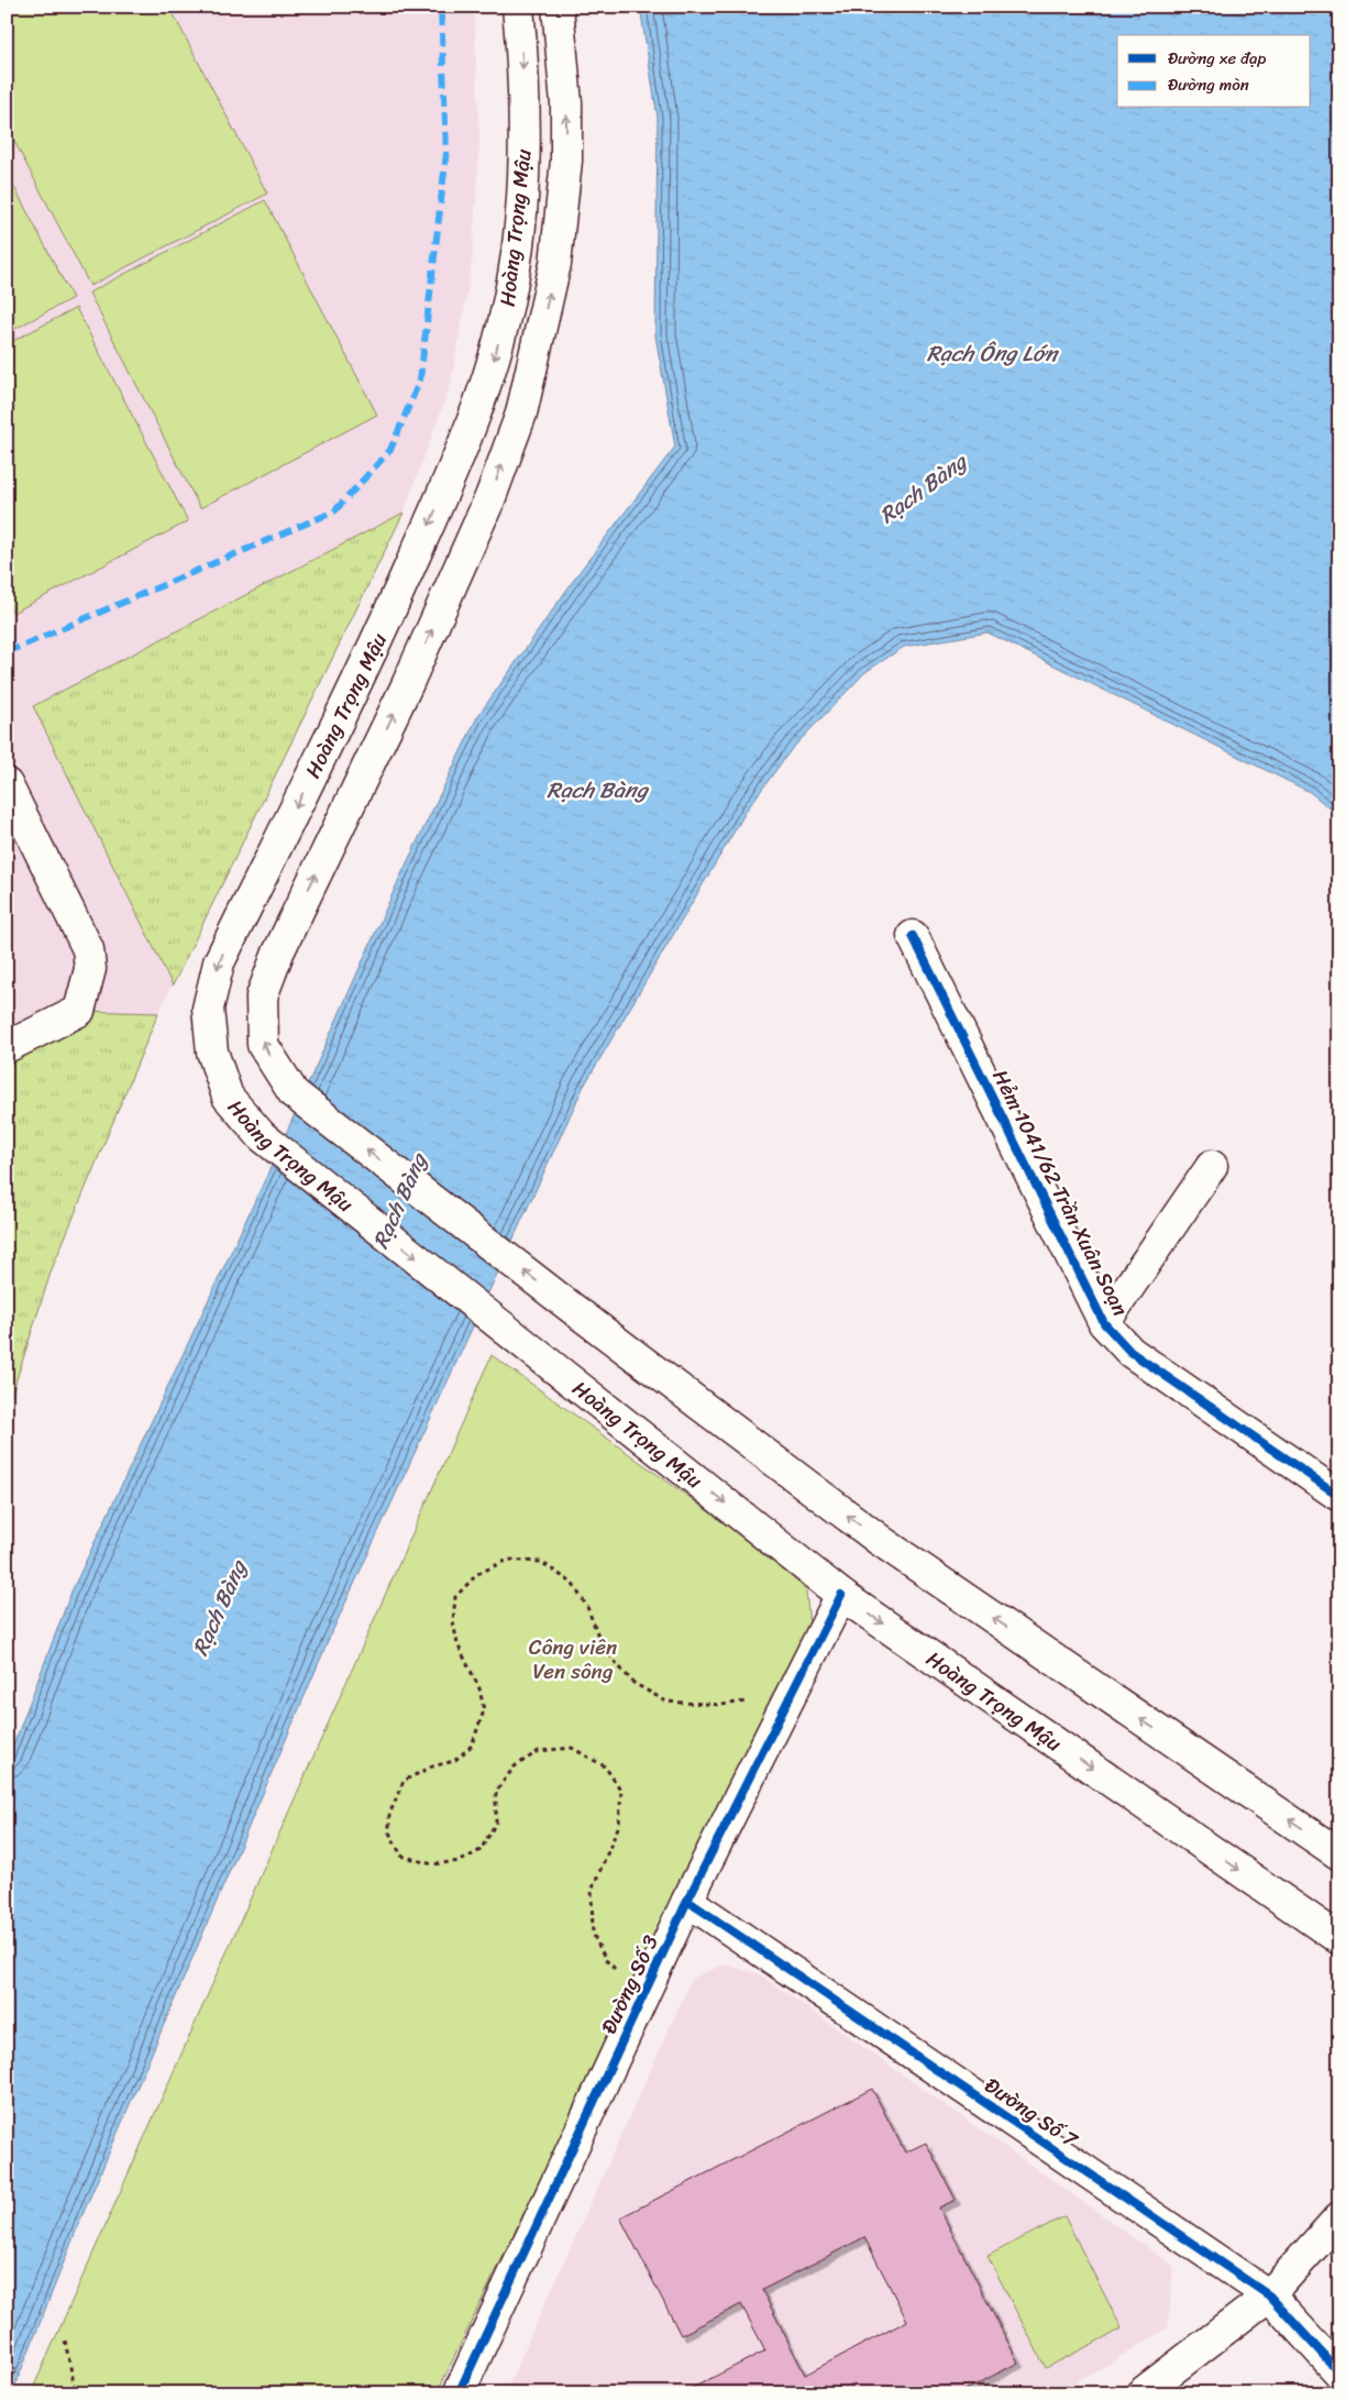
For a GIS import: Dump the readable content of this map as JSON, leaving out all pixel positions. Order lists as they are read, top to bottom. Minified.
{"streets":{"main road":["Hoàng Trọng Mậu","Hẻm 1041/62 Trần Xuân Soạn","Đường Số 3","Đường Số 7"]},"crossings":[["Hoàng Trọng Mậu","Đường Số 3"],["Đường Số 3","Đường Số 7"]],"water":["Rạch Ông Lớn","Rạch Bàng"],"parks":["Công viên Ven sông"],"legend":["Đường xe đạp","Đường mòn"]}
